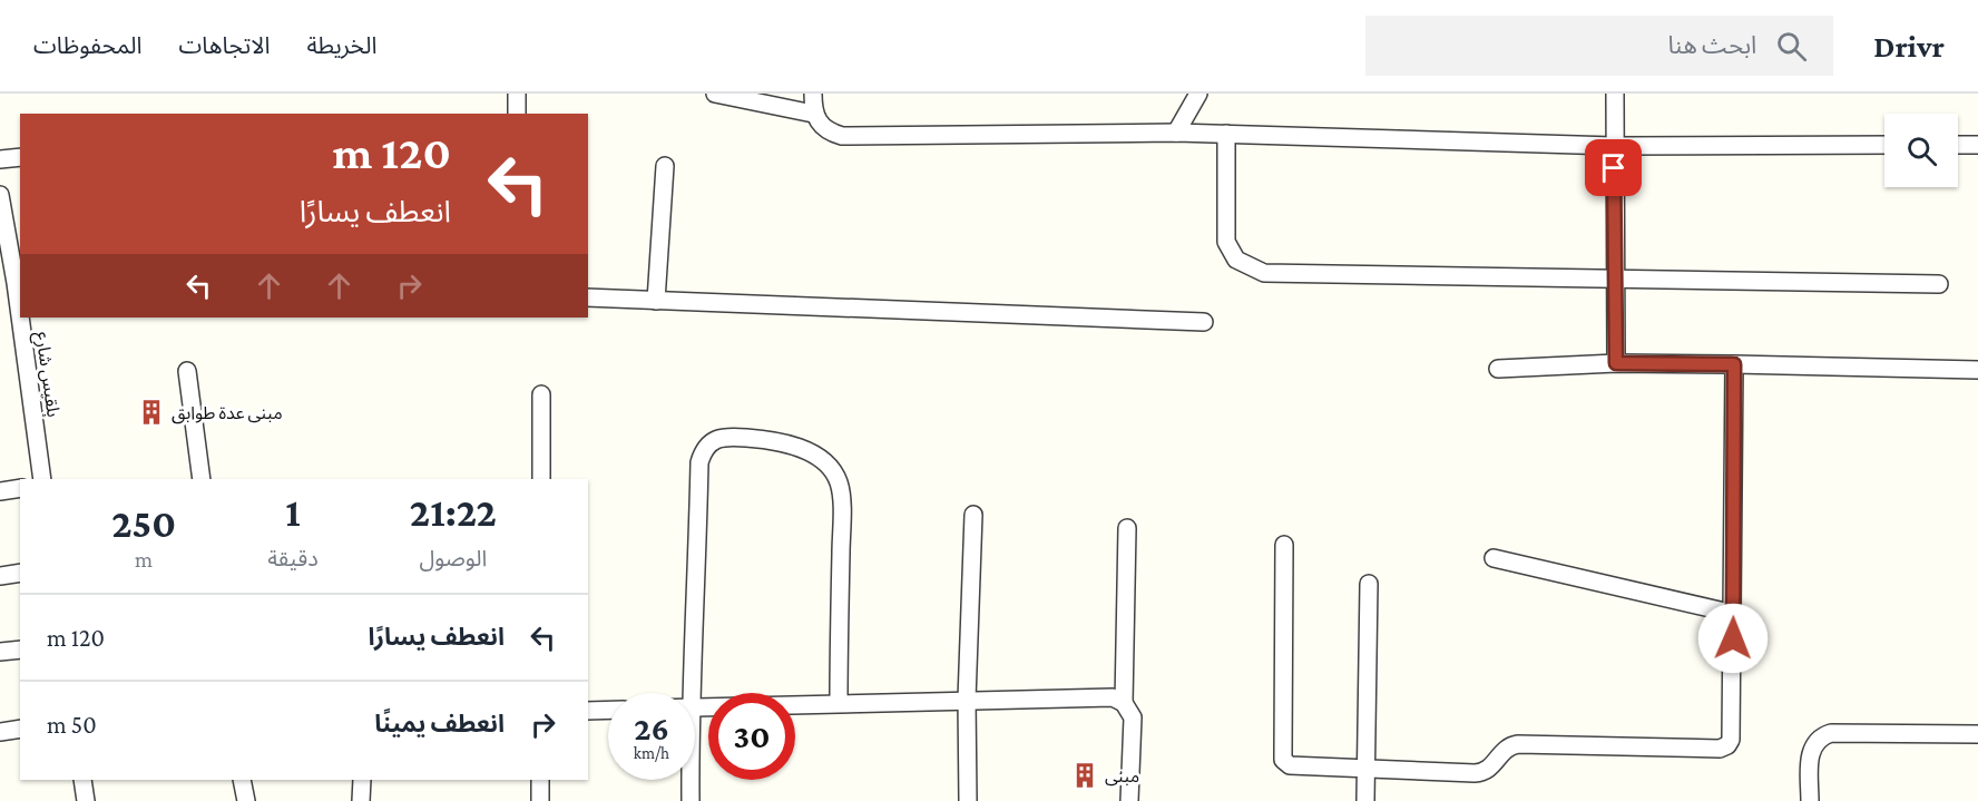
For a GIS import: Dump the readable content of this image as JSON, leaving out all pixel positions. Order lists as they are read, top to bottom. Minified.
{"streets":{"street":["بلقيس شارع"]},"places":{"building":["مبنى عدة طوابق","مبنى"]},"page":{"header":"Drivr","search":"ابحث هنا","nav":["الخريطة","الاتجاهات","المحفوظات"],"turn":["120 m","انعطف يسارًا"],"eta":["21:22","الوصول","1","دقيقة","250","m"],"list":[{"name":"انعطف يسارًا","value":"120 m"},{"name":"انعطف يمينًا","value":"50 m"}],"speed":"26 km/h","limit":"30"}}
